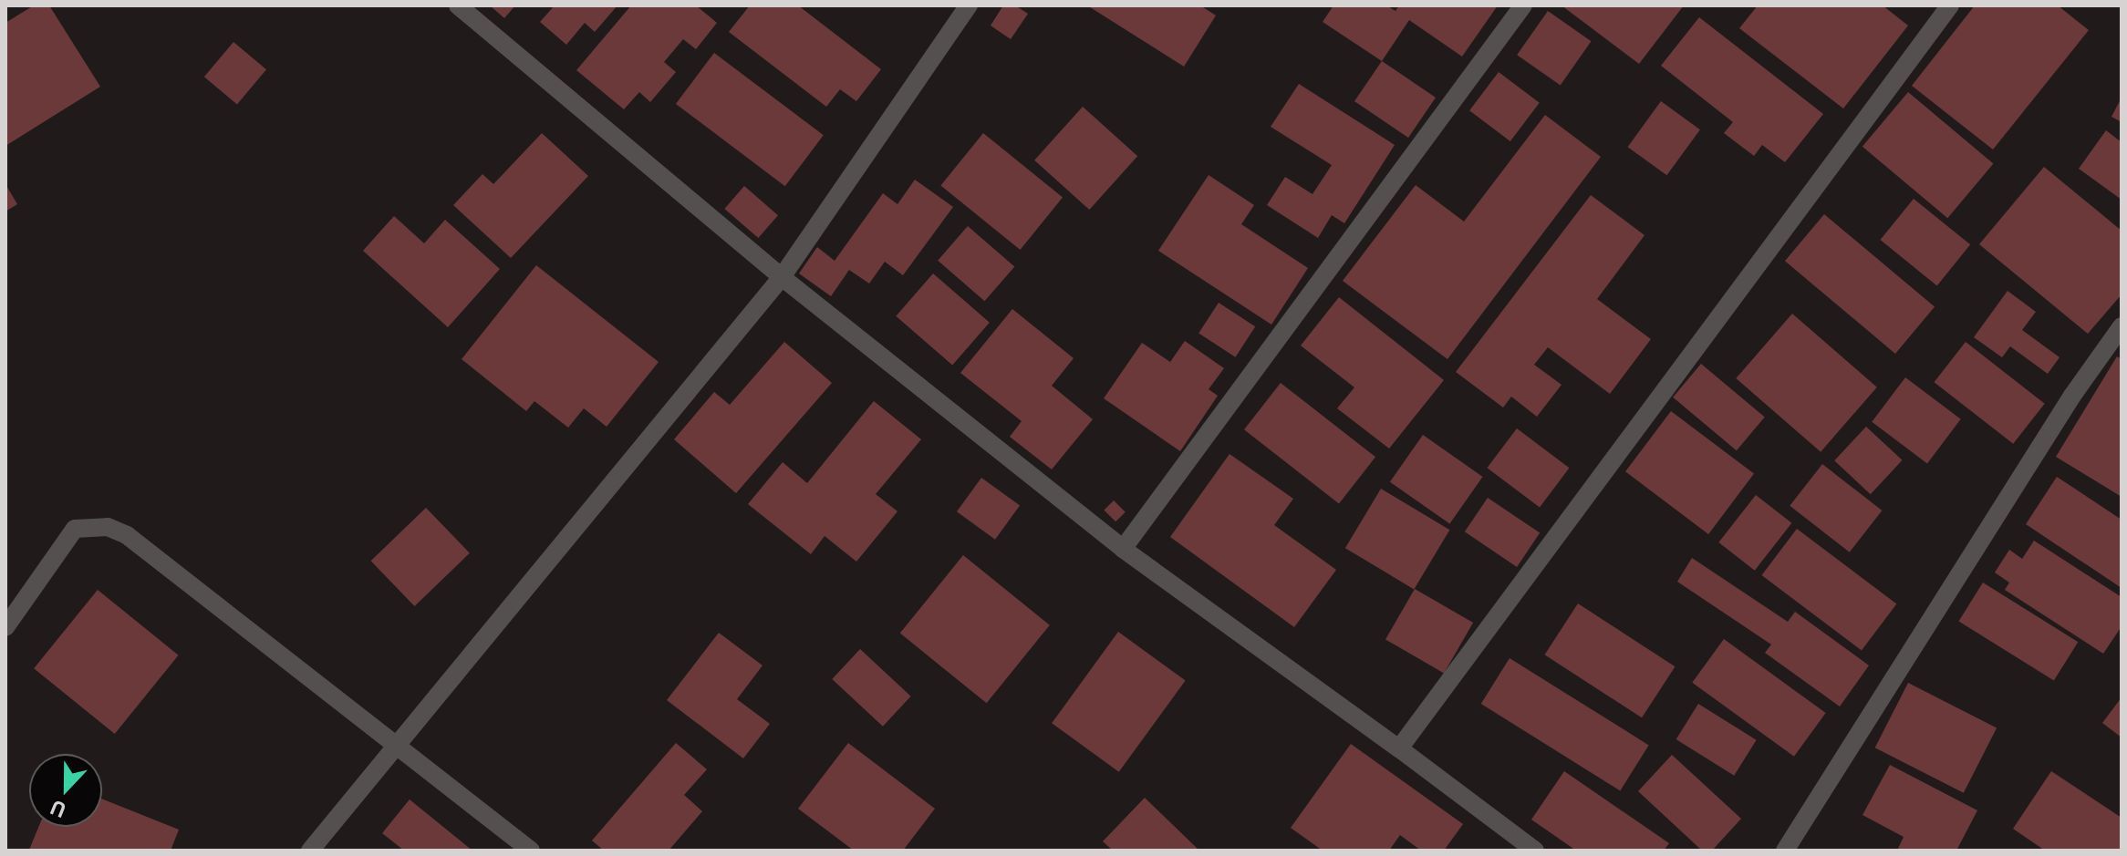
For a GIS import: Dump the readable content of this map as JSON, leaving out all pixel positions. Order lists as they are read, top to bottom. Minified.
{"north":"bottom"}
